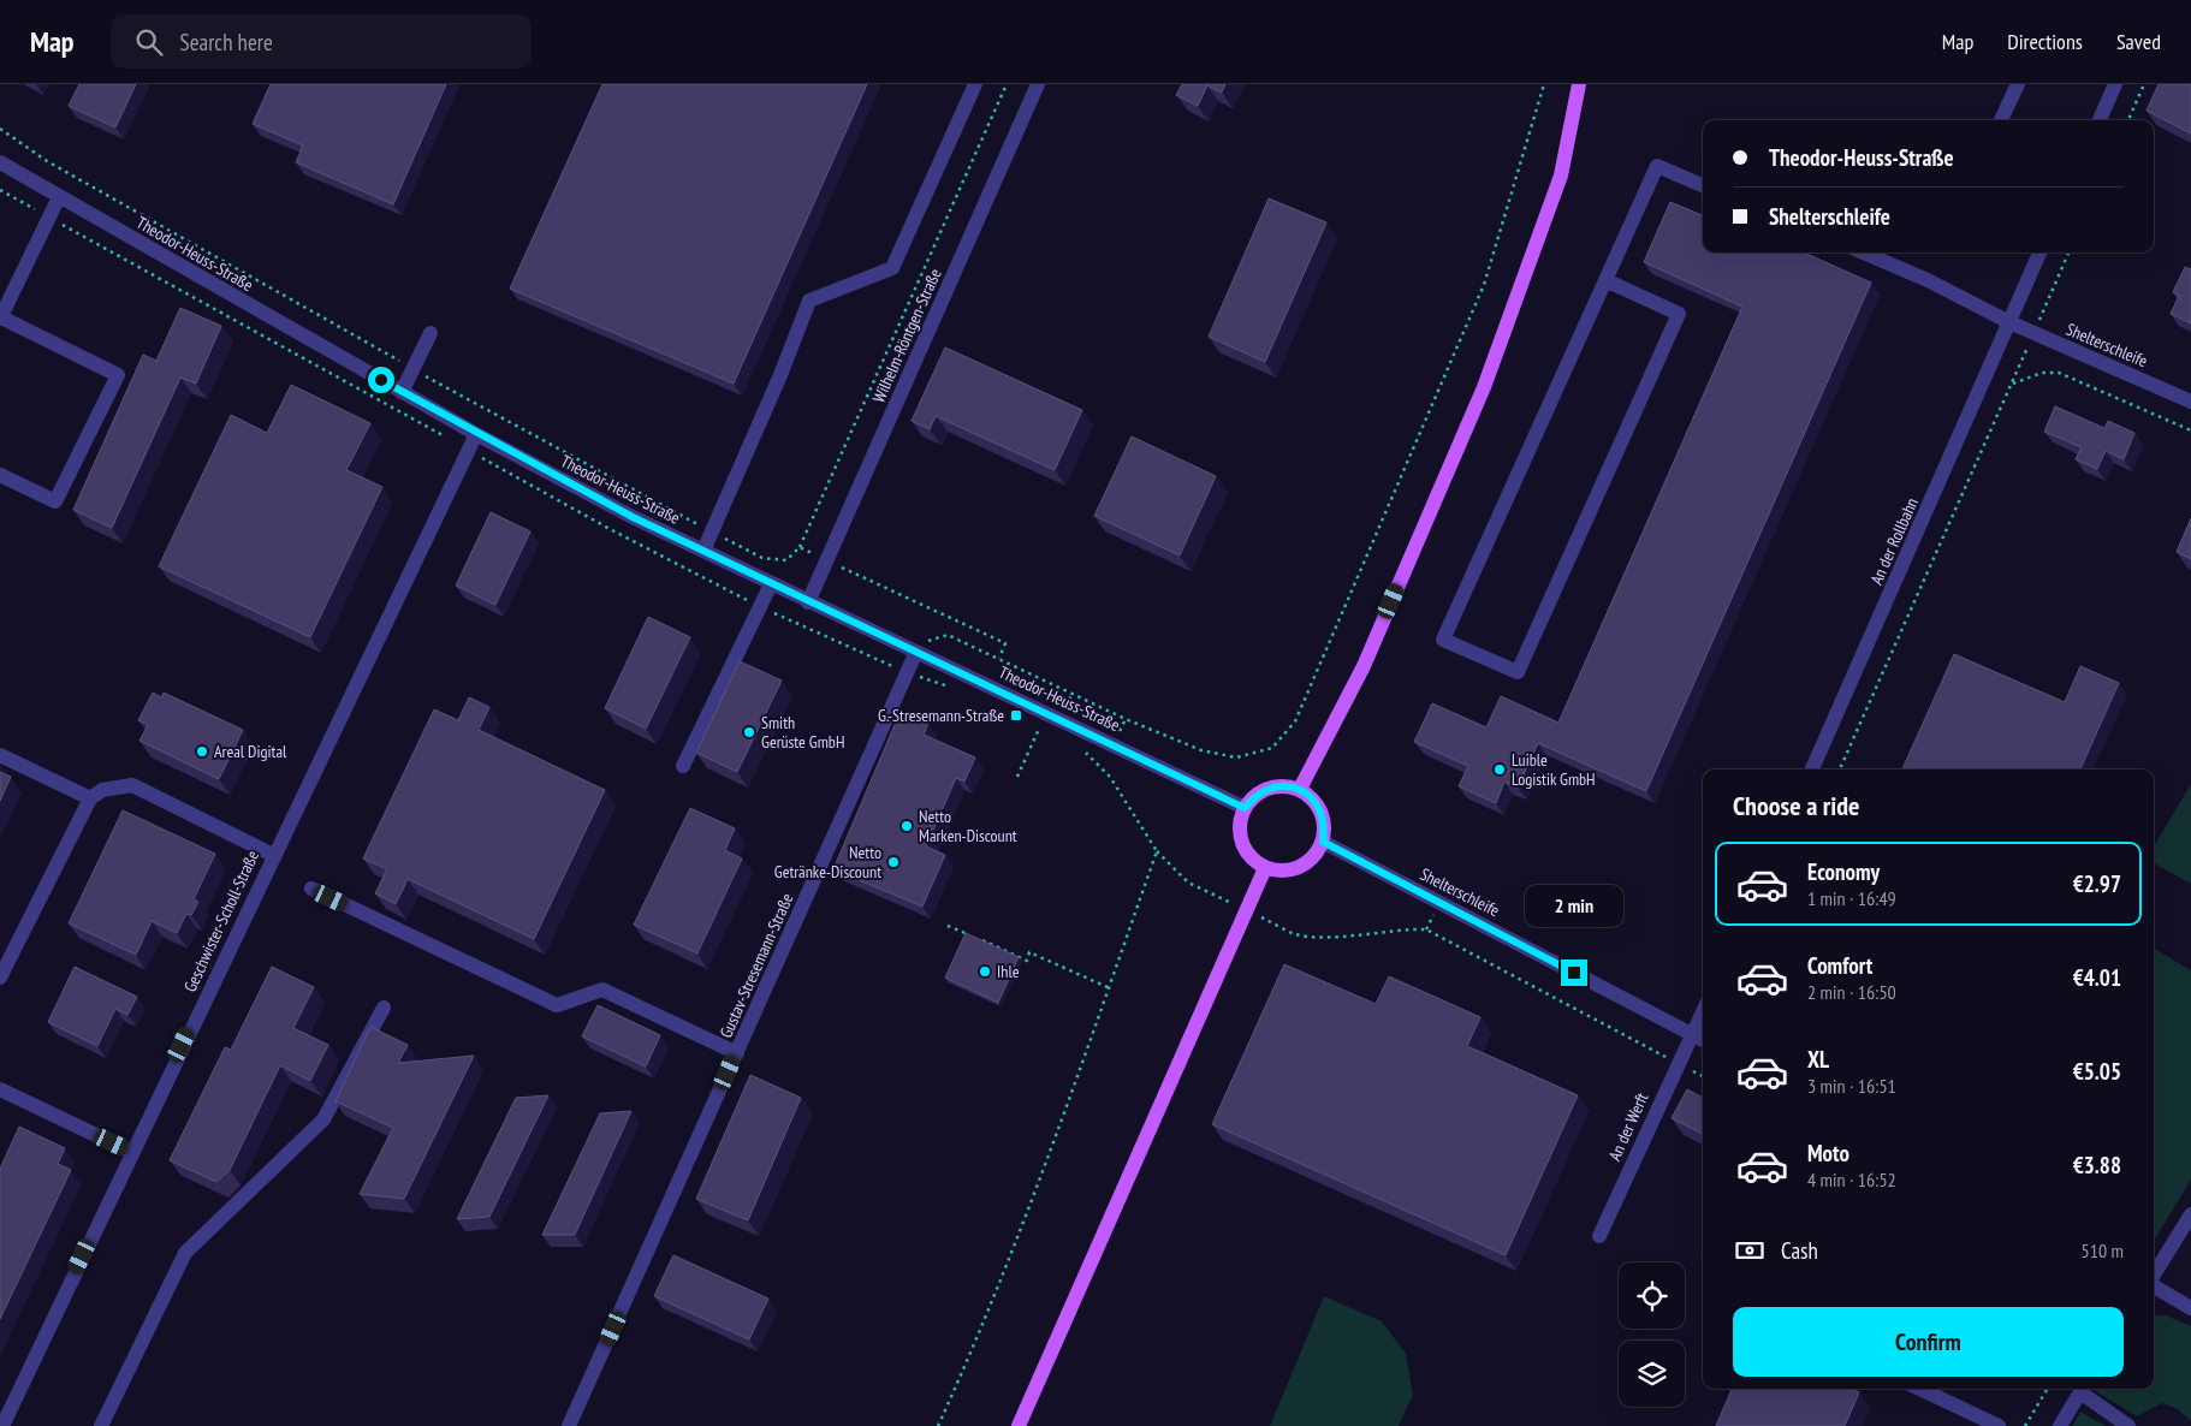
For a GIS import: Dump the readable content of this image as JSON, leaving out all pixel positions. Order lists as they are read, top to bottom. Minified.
{"streets":{"street":["Theodor-Heuss-Straße","Wilhelm-Röntgen-Straße","Shelterschleife","An der Rollbahn","Geschwister-Scholl-Straße","Gustav-Stresemann-Straße","An der Werft"]},"crossings":[["Theodor-Heuss-Straße","Wilhelm-Röntgen-Straße"],["Theodor-Heuss-Straße","Shelterschleife"],["Theodor-Heuss-Straße","Geschwister-Scholl-Straße"],["Theodor-Heuss-Straße","Gustav-Stresemann-Straße"],["Shelterschleife","An der Rollbahn"],["Shelterschleife","An der Werft"]],"places":{"transit":["G.-Stresemann-Straße"],"other":["Smith Gerüste GmbH","Areal Digital","Luible Logistik GmbH","Netto Marken-Discount","Netto Getränke-Discount","Ihle"]},"page":{"header":"Map","search":"Search here","nav":["Map","Directions","Saved"],"banner":["Theodor-Heuss-Straße","Shelterschleife"],"heading":"Choose a ride","list":[{"name":"Economy","note":"1 min · 16:49","value":"€2.97"},{"name":"Comfort","note":"2 min · 16:50","value":"€4.01"},{"name":"XL","note":"3 min · 16:51","value":"€5.05"},{"name":"Moto","note":"4 min · 16:52","value":"€3.88"}],"bubble":"2 min","pay":["Cash","510 m"],"buttons":"Confirm"}}
